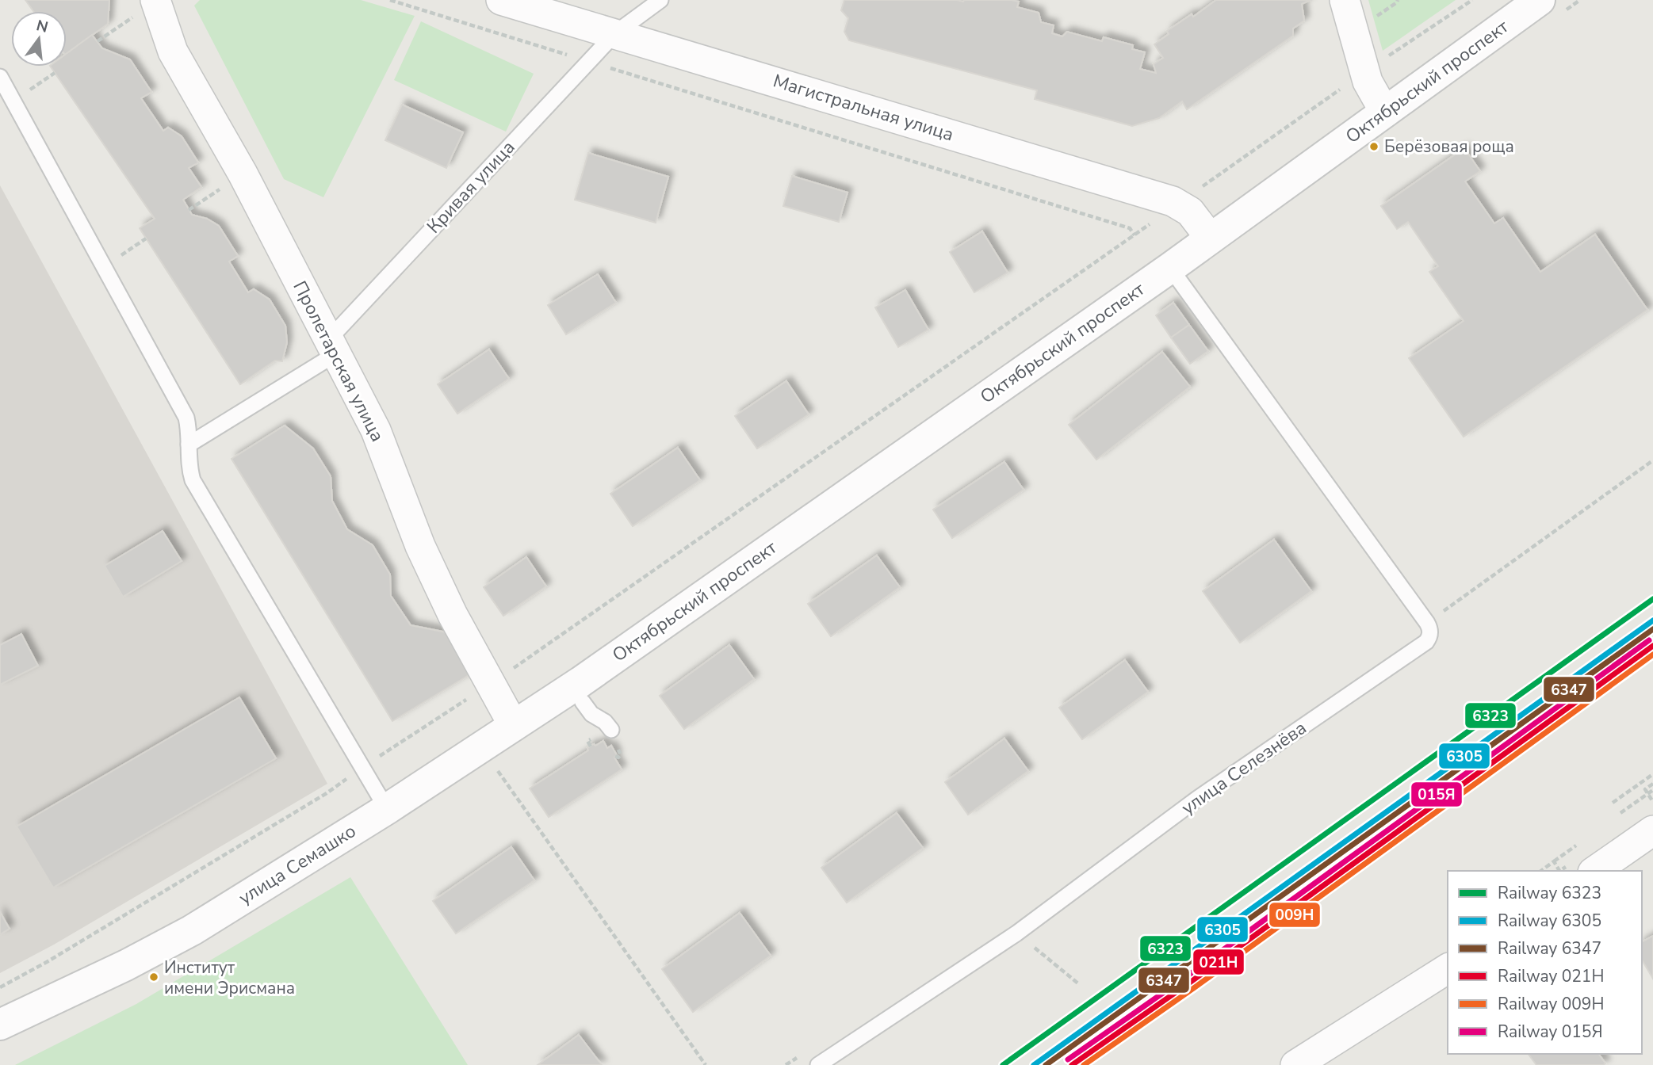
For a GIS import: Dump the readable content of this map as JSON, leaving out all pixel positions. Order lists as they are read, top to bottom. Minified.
{"streets":{"main road":["Октябрьский проспект","улица Семашко"],"street":["Магистральная улица","Пролетарская улица"],"lane":["Кривая улица","улица Селезнёва"]},"crossings":[["Октябрьский проспект","Магистральная улица"],["Октябрьский проспект","улица Семашко"],["Магистральная улица","Кривая улица"],["Кривая улица","Пролетарская улица"],["Пролетарская улица","улица Семашко"]],"places":["Берёзовая роща","Институт имени Эрисмана"],"lines":["rail line 6323","rail line 6305","rail line 6347","rail line 015Я","rail line 021Н","rail line 009Н"],"legend":["Railway 6323","Railway 6305","Railway 6347","Railway 021Н","Railway 009Н","Railway 015Я"],"north":"top"}
